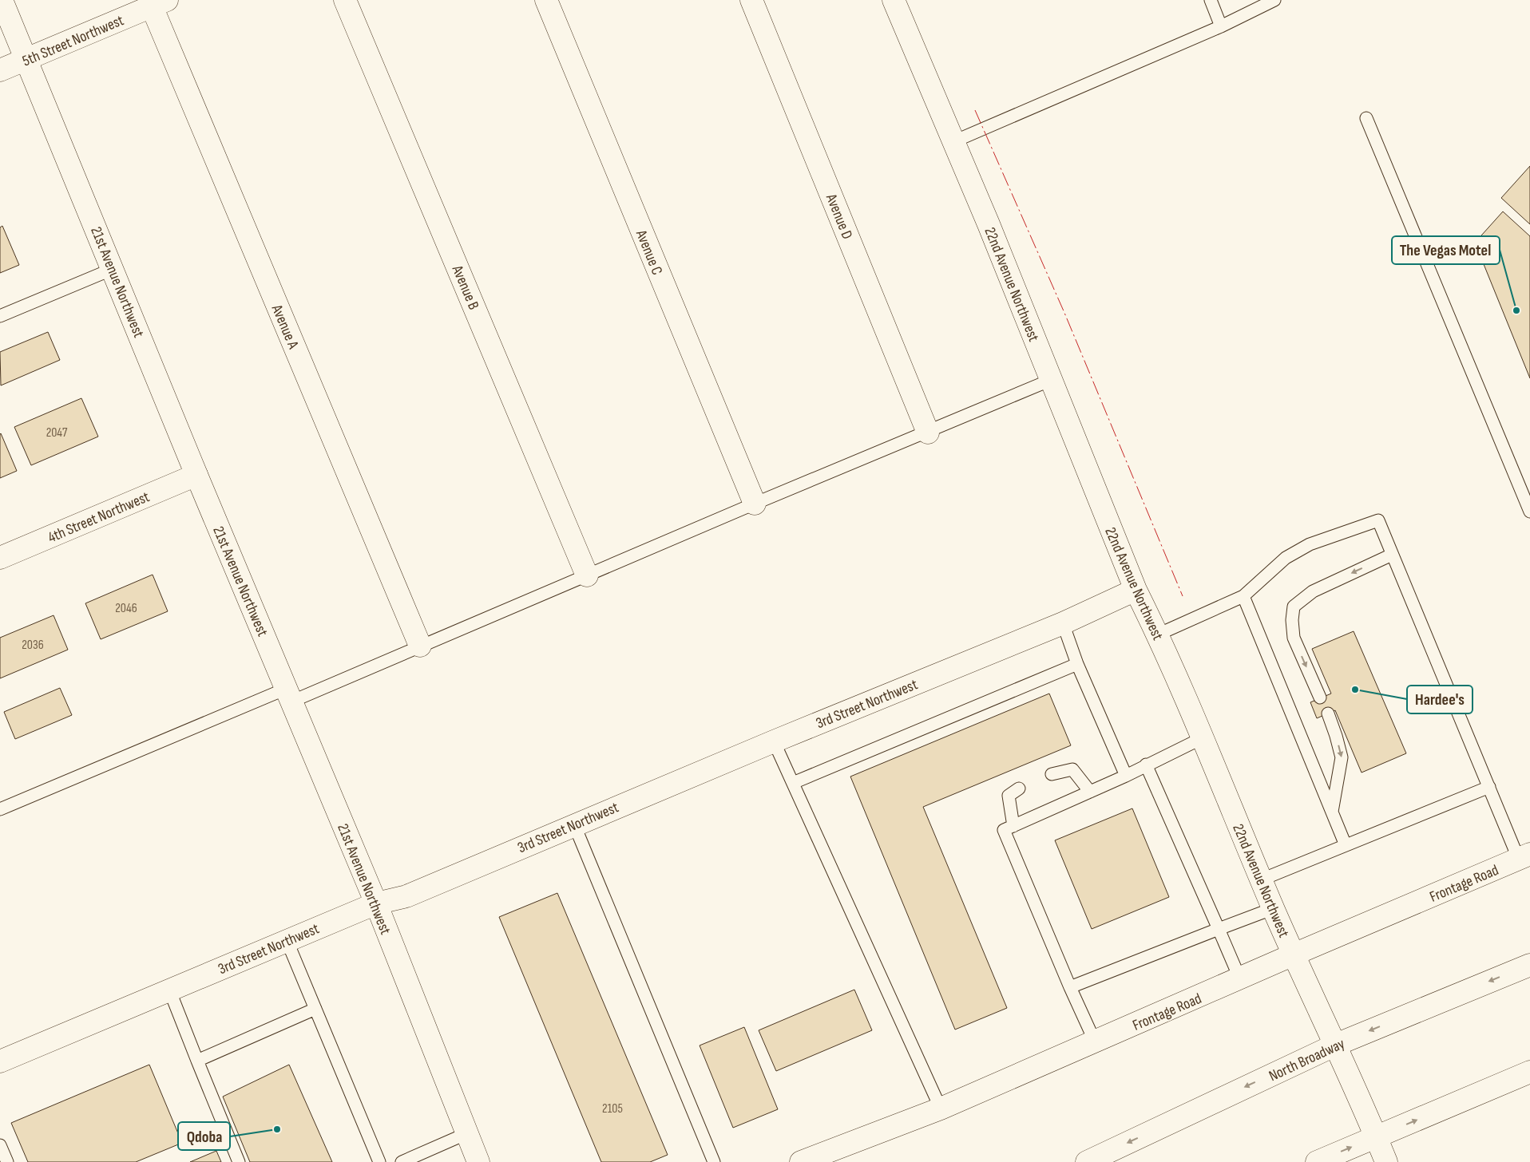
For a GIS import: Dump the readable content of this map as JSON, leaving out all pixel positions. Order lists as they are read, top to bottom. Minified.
{"streets":{"street":["5th Street Northwest","Avenue D","Avenue C","21st Avenue Northwest","22nd Avenue Northwest","Avenue B","Avenue A","4th Street Northwest","3rd Street Northwest","Frontage Road","North Broadway"]},"crossings":[["5th Street Northwest","21st Avenue Northwest"],["5th Street Northwest","Avenue A"],["21st Avenue Northwest","4th Street Northwest"],["21st Avenue Northwest","3rd Street Northwest"],["22nd Avenue Northwest","3rd Street Northwest"],["22nd Avenue Northwest","Frontage Road"],["22nd Avenue Northwest","North Broadway"]],"places":["The Vegas Motel","Hardee's","Qdoba"],"house_numbers":["2047","2046","2036","2105"]}
